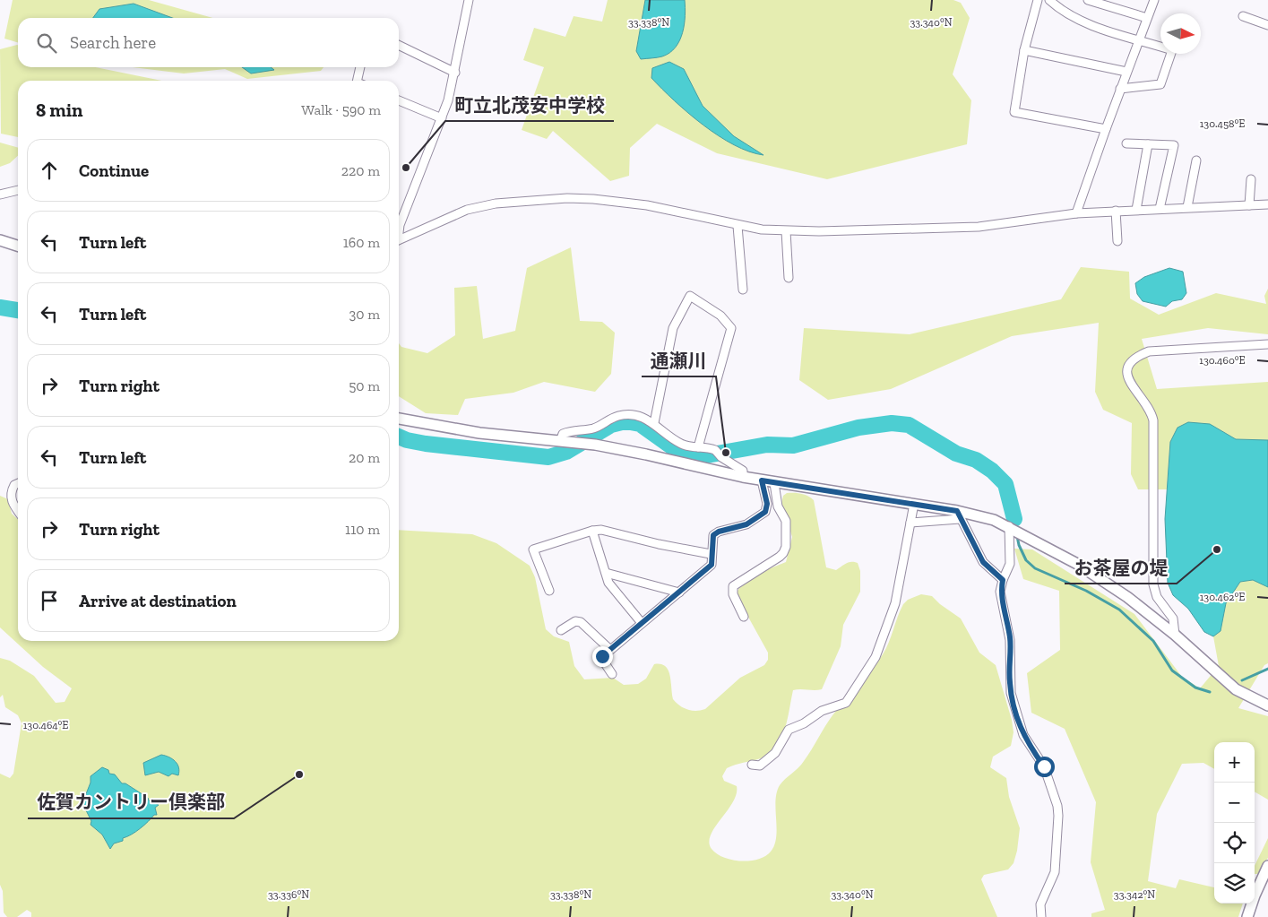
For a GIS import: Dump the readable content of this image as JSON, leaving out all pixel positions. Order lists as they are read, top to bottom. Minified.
{"places":["町立北茂安中学校","通瀬川","お茶屋の堤","佐賀カントリー倶楽部"],"north":"right","page":{"search":"Search here","heading":["8 min","Walk · 590 m"],"list":[["Continue","220 m"],["Turn left","160 m"],["Turn left","30 m"],["Turn right","50 m"],["Turn left","20 m"],["Turn right","110 m"],"Arrive at destination"],"map_buttons":["+","−"]},"coordinates":["33.338°N","33.340°N","130.458°E","130.460°E","130.462°E","130.464°E","33.336°N","33.342°N"]}
